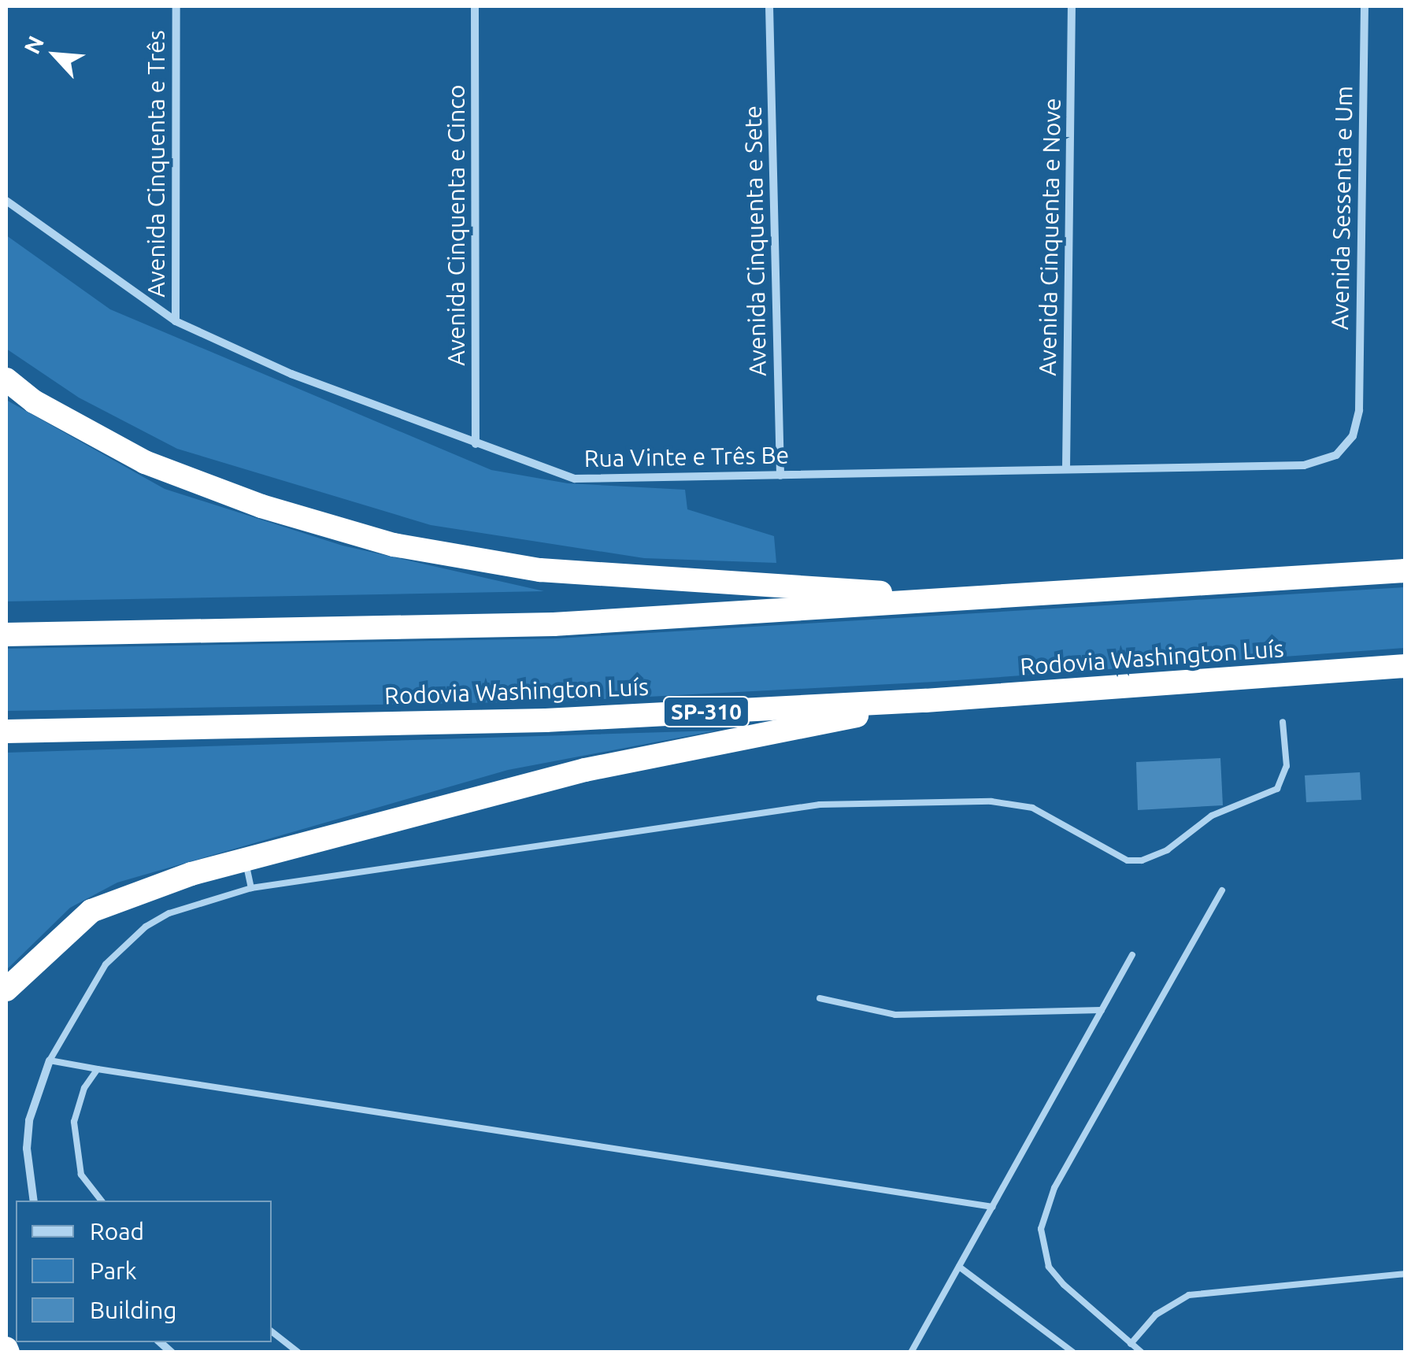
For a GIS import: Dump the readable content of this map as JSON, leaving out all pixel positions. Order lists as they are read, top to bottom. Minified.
{"streets":{"highway":["Rodovia Washington Luís","SP-310"],"street":["Avenida Cinquenta e Três","Avenida Sessenta e Um","Avenida Cinquenta e Cinco","Avenida Cinquenta e Nove","Avenida Cinquenta e Sete","Rua Vinte e Três Be"]},"crossings":[["Avenida Cinquenta e Três","Rua Vinte e Três Be"],["Avenida Sessenta e Um","Rua Vinte e Três Be"],["Avenida Cinquenta e Cinco","Rua Vinte e Três Be"],["Avenida Cinquenta e Nove","Rua Vinte e Três Be"],["Avenida Cinquenta e Sete","Rua Vinte e Três Be"]],"legend":["Road","Park","Building"],"north":"top left"}
